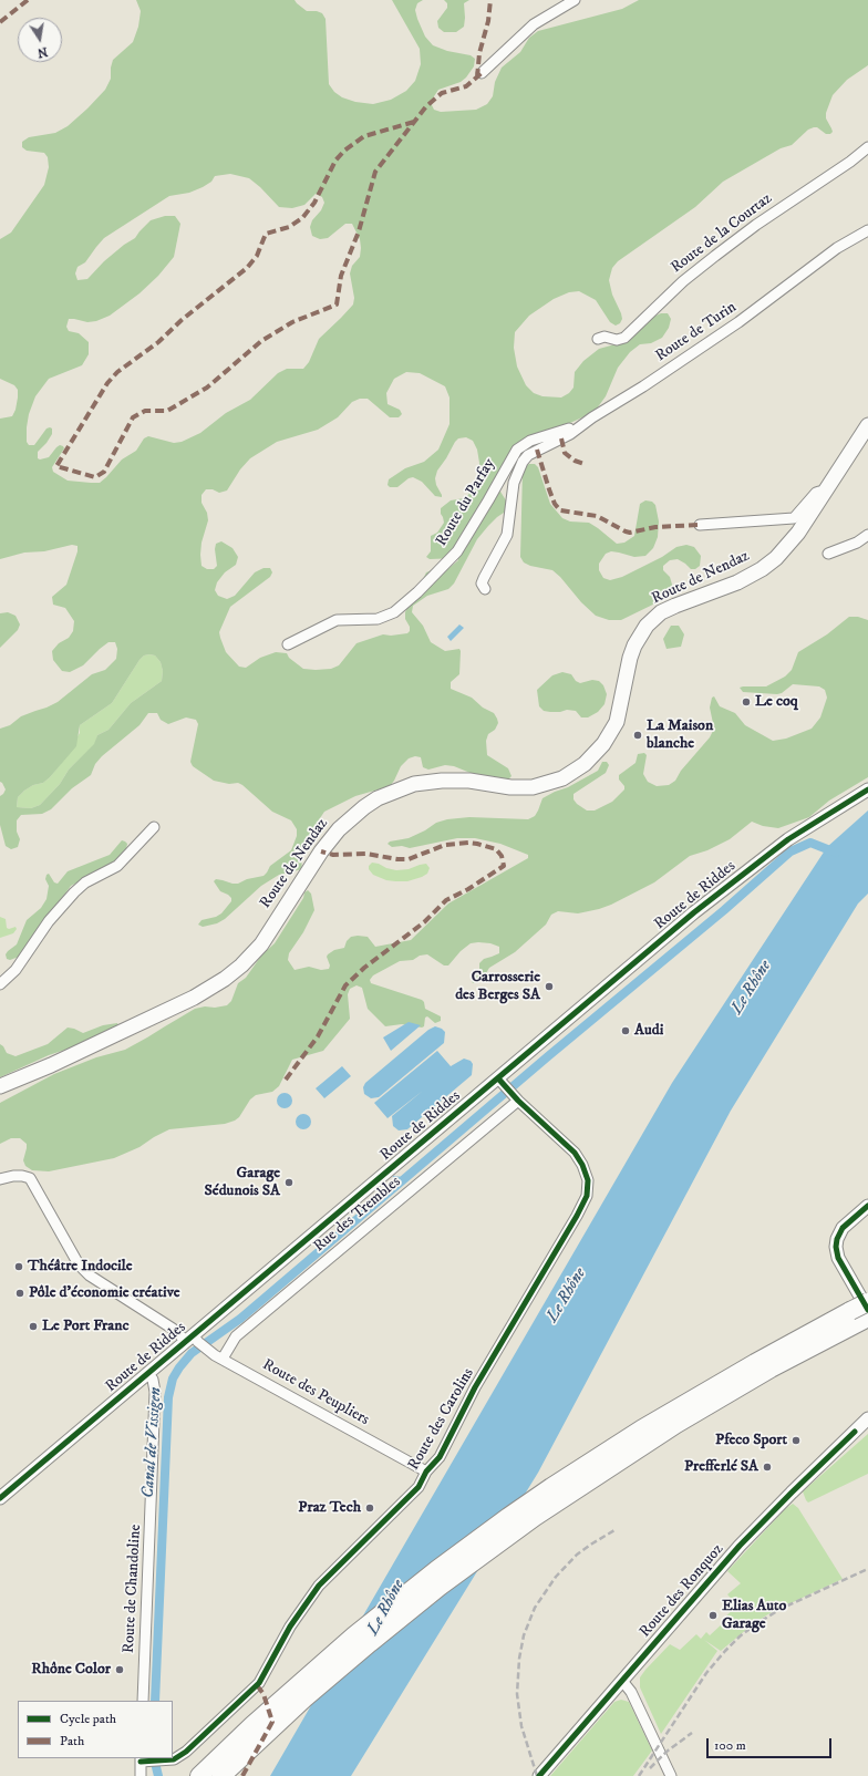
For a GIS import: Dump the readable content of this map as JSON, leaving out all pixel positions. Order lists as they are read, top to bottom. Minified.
{"streets":{"main road":["Route de Nendaz"],"street":["Route de la Courtaz","Route de Turin","Route du Parfay","Route de Riddes","Rue des Trembles","Route des Peupliers","Route des Carolins","Route de Chandoline","Route des Ronquoz"]},"crossings":[["Route de Turin","Route du Parfay"],["Route de Riddes","Route des Peupliers"],["Route de Riddes","Route des Carolins"],["Route de Riddes","Route de Chandoline"],["Rue des Trembles","Route des Peupliers"],["Rue des Trembles","Route des Carolins"],["Route des Peupliers","Route des Carolins"]],"water":["Le Rhône","Canal de Vissigen"],"places":["Le coq","La Maison blanche","Carrosserie des Berges SA","Audi","Garage Sédunois SA","Théâtre Indocile","Pôle d'économie créative","Le Port Franc","Pfeco Sport","Prefferlé SA","Praz Tech","Elias Auto Garage","Rhône Color"],"legend":["Cycle path","Path"],"scale_bar":"100 m","north":"bottom"}
